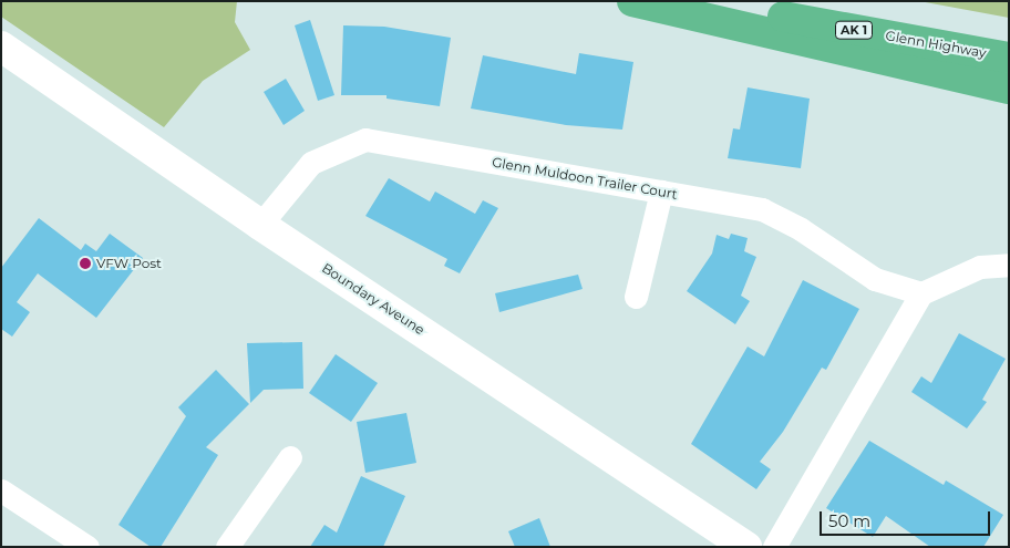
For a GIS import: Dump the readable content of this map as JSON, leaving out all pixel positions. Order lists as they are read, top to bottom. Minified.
{"streets":{"highway":["AK 1","Glenn Highway"],"street":["Glenn Muldoon Trailer Court","Boundary Aveune"]},"crossings":[["Glenn Muldoon Trailer Court","Boundary Aveune"]],"places":["VFW Post"],"scale_bar":"50 m"}
